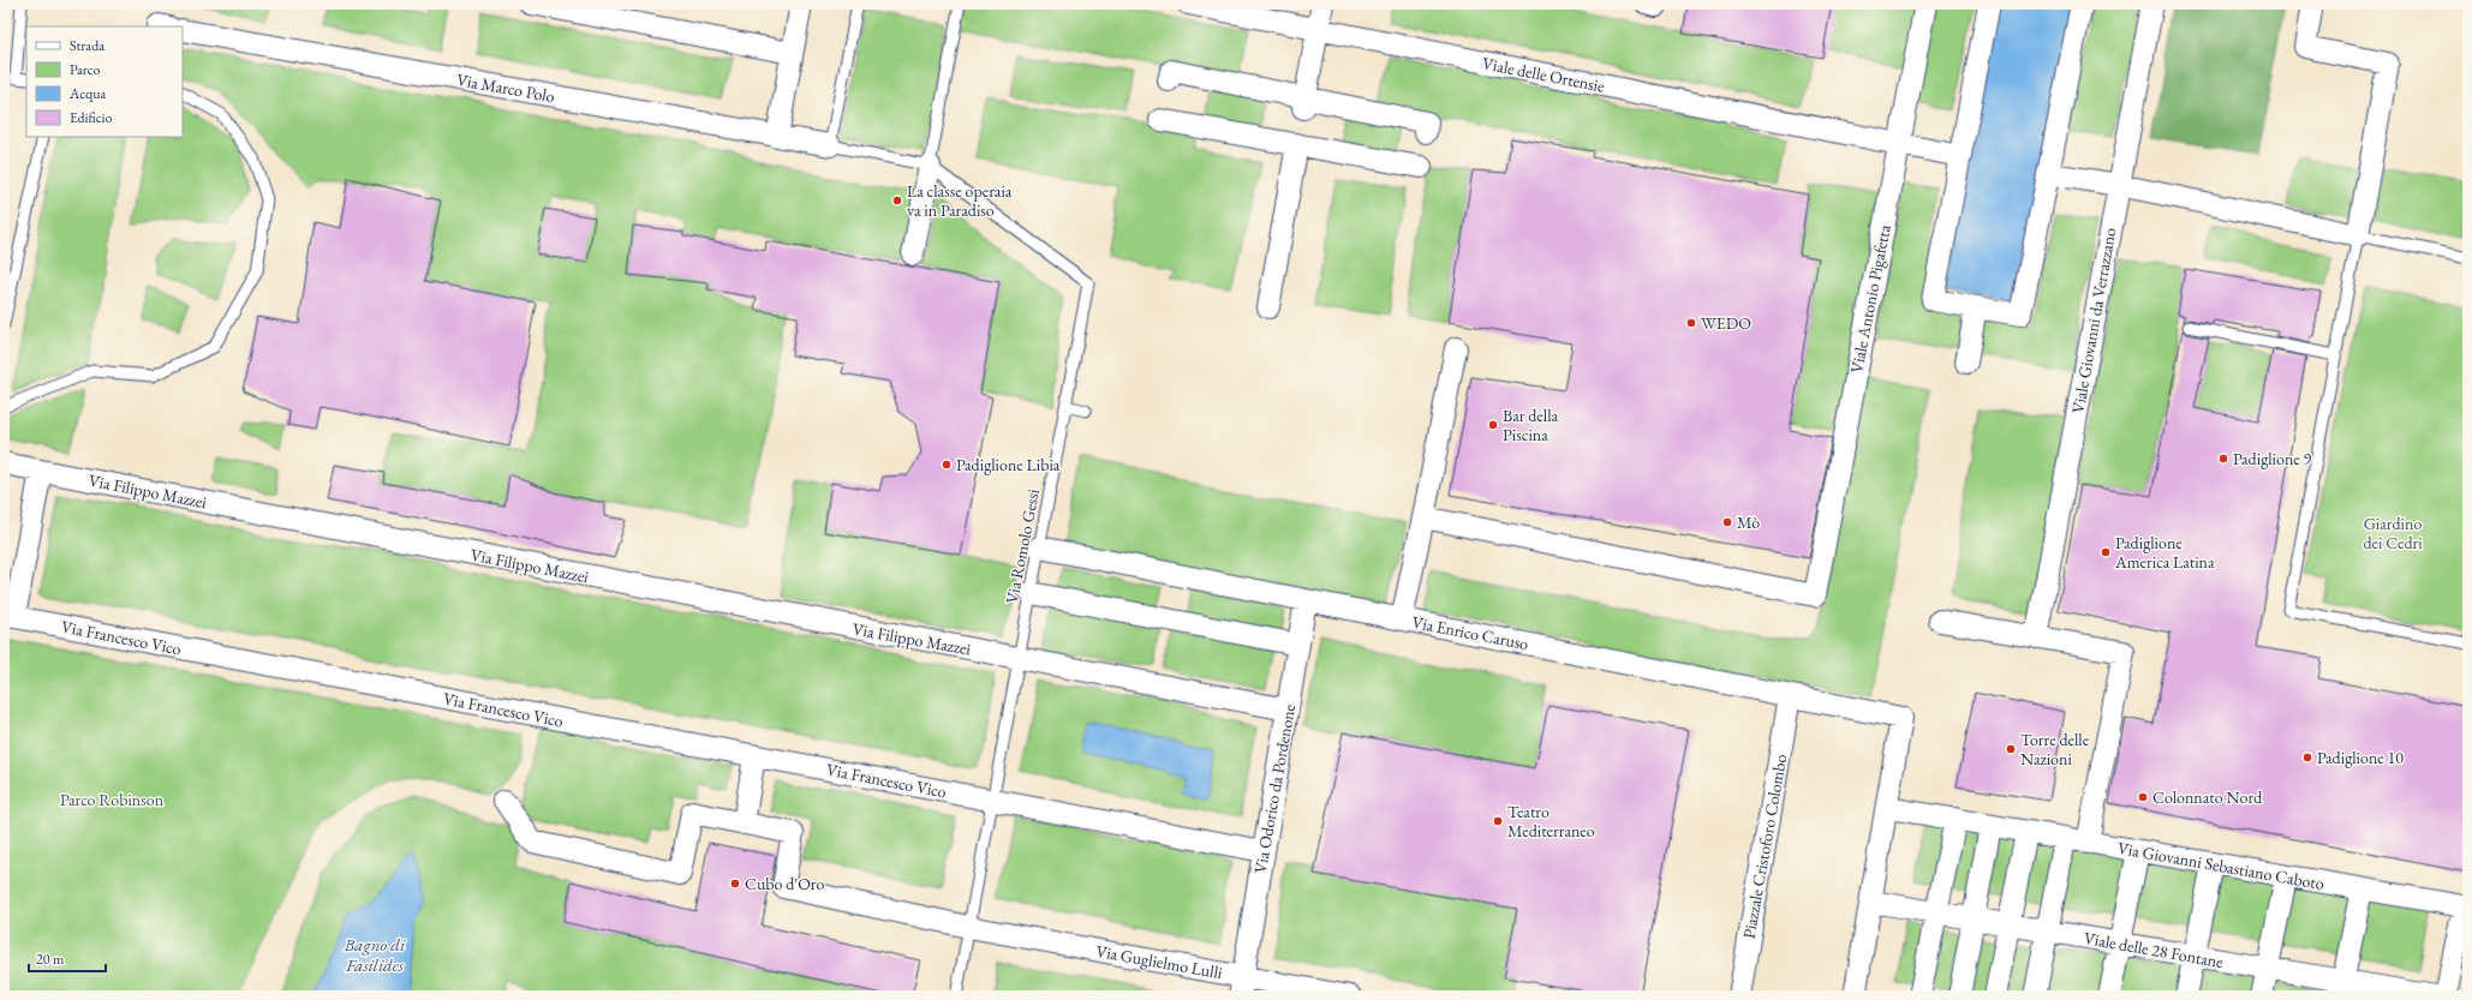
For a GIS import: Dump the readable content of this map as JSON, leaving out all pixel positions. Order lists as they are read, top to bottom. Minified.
{"streets":{"street":["Viale delle Ortensie","Via Marco Polo","Viale Antonio Pigafetta","Viale Giovanni da Verrazzano","Via Filippo Mazzei","Via Enrico Caruso","Via Francesco Vico","Via Odorico da Pordenone","Piazzale Cristoforo Colombo","Via Giovanni Sebastiano Caboto","Viale delle 28 Fontane","Via Guglielmo Lulli"],"lane":["Via Romolo Gessi"]},"crossings":[["Viale delle Ortensie","Viale Antonio Pigafetta"],["Via Marco Polo","Via Romolo Gessi"],["Via Filippo Mazzei","Via Romolo Gessi"],["Via Filippo Mazzei","Via Odorico da Pordenone"],["Via Romolo Gessi","Via Enrico Caruso"],["Via Romolo Gessi","Via Francesco Vico"],["Via Romolo Gessi","Via Guglielmo Lulli"],["Via Enrico Caruso","Via Odorico da Pordenone"],["Via Enrico Caruso","Piazzale Cristoforo Colombo"],["Via Enrico Caruso","Via Giovanni Sebastiano Caboto"],["Via Francesco Vico","Via Odorico da Pordenone"],["Via Odorico da Pordenone","Via Guglielmo Lulli"]],"water":["Bagno di Fasilides"],"parks":["Giardino dei Cedri","Parco Robinson"],"places":["La classe operaia va in Paradiso","WEDO","Bar della Piscina","Padiglione 9","Padiglione Libia","Mò","Padiglione America Latina","Torre delle Nazioni","Padiglione 10","Colonnato Nord","Teatro Mediterraneo","Cubo d'Oro"],"legend":["Strada","Parco","Acqua","Edificio"],"scale_bar":"20 m"}
